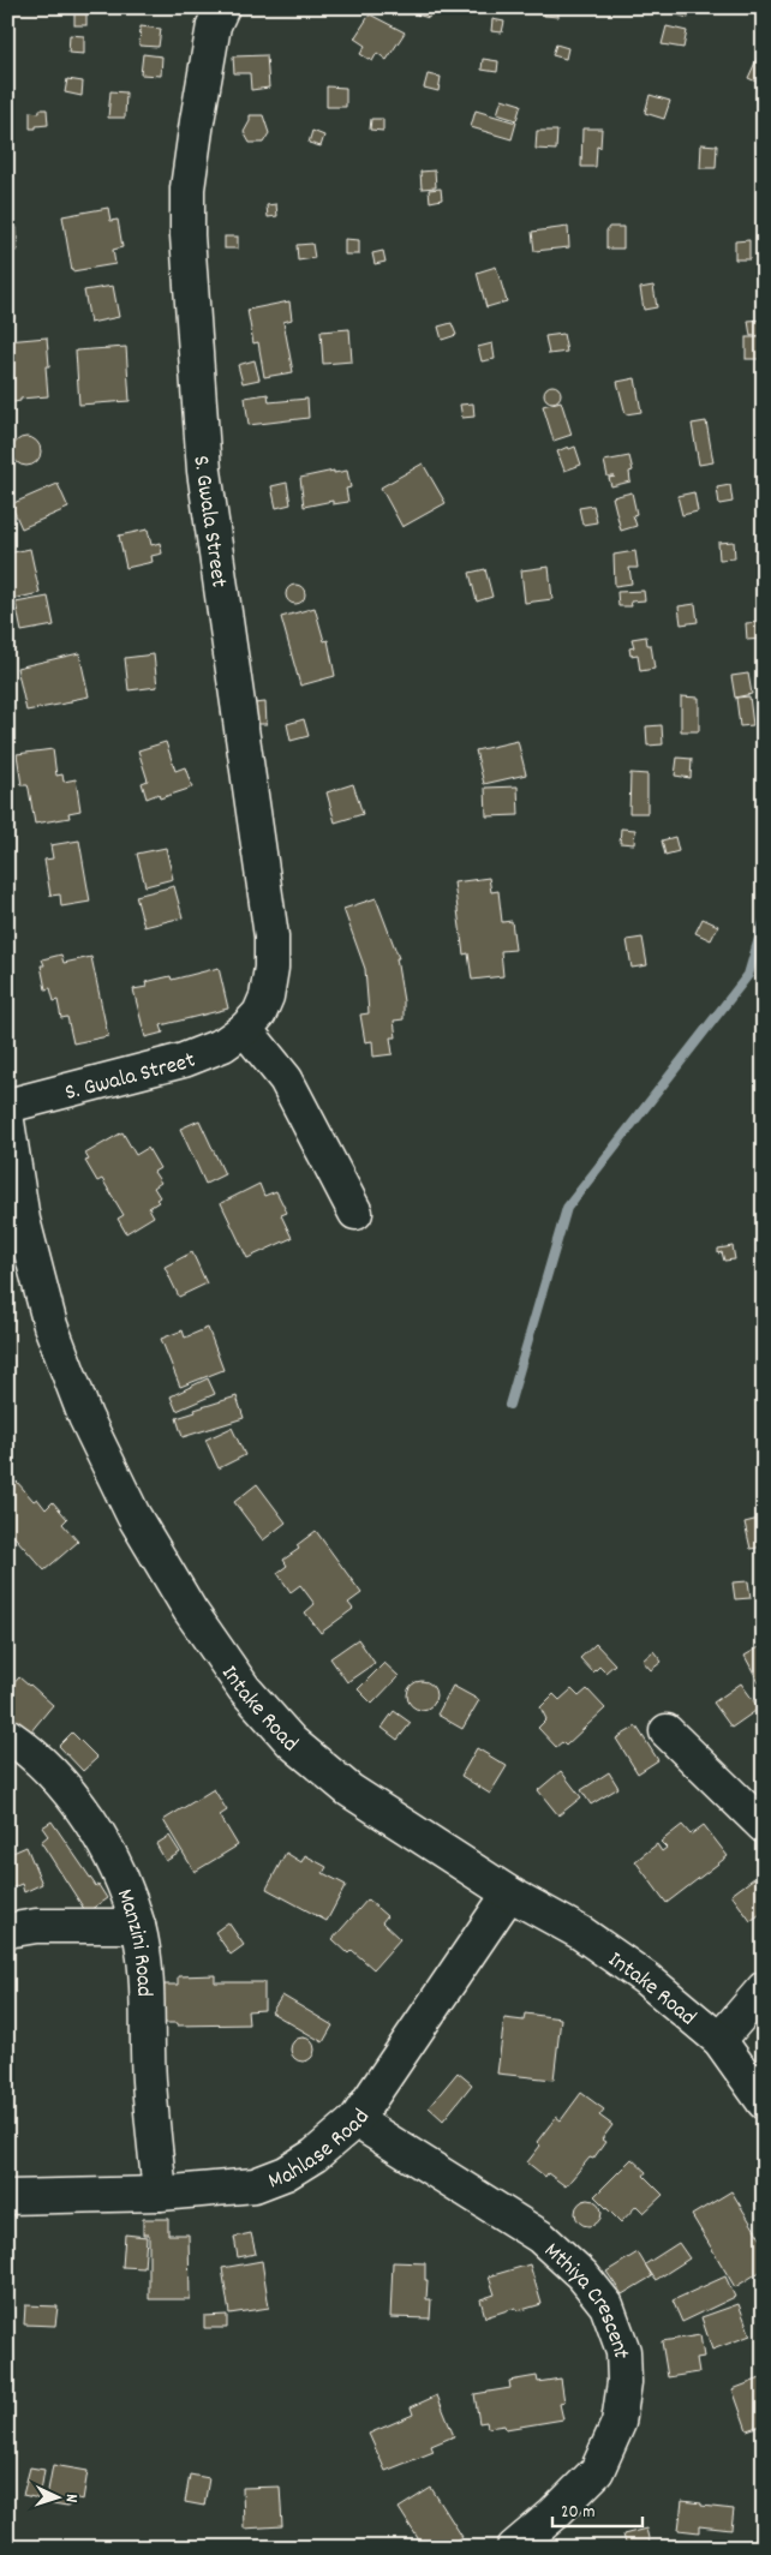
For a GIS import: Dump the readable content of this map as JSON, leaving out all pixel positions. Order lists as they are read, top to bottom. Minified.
{"streets":{"street":["S. Gwala Street","Intake Road","Manzini Road","Mahlase Road","Mthiya Crescent"]},"crossings":[["Intake Road","Mahlase Road"],["Manzini Road","Mahlase Road"],["Mahlase Road","Mthiya Crescent"]],"scale_bar":"20 m","north":"right"}
